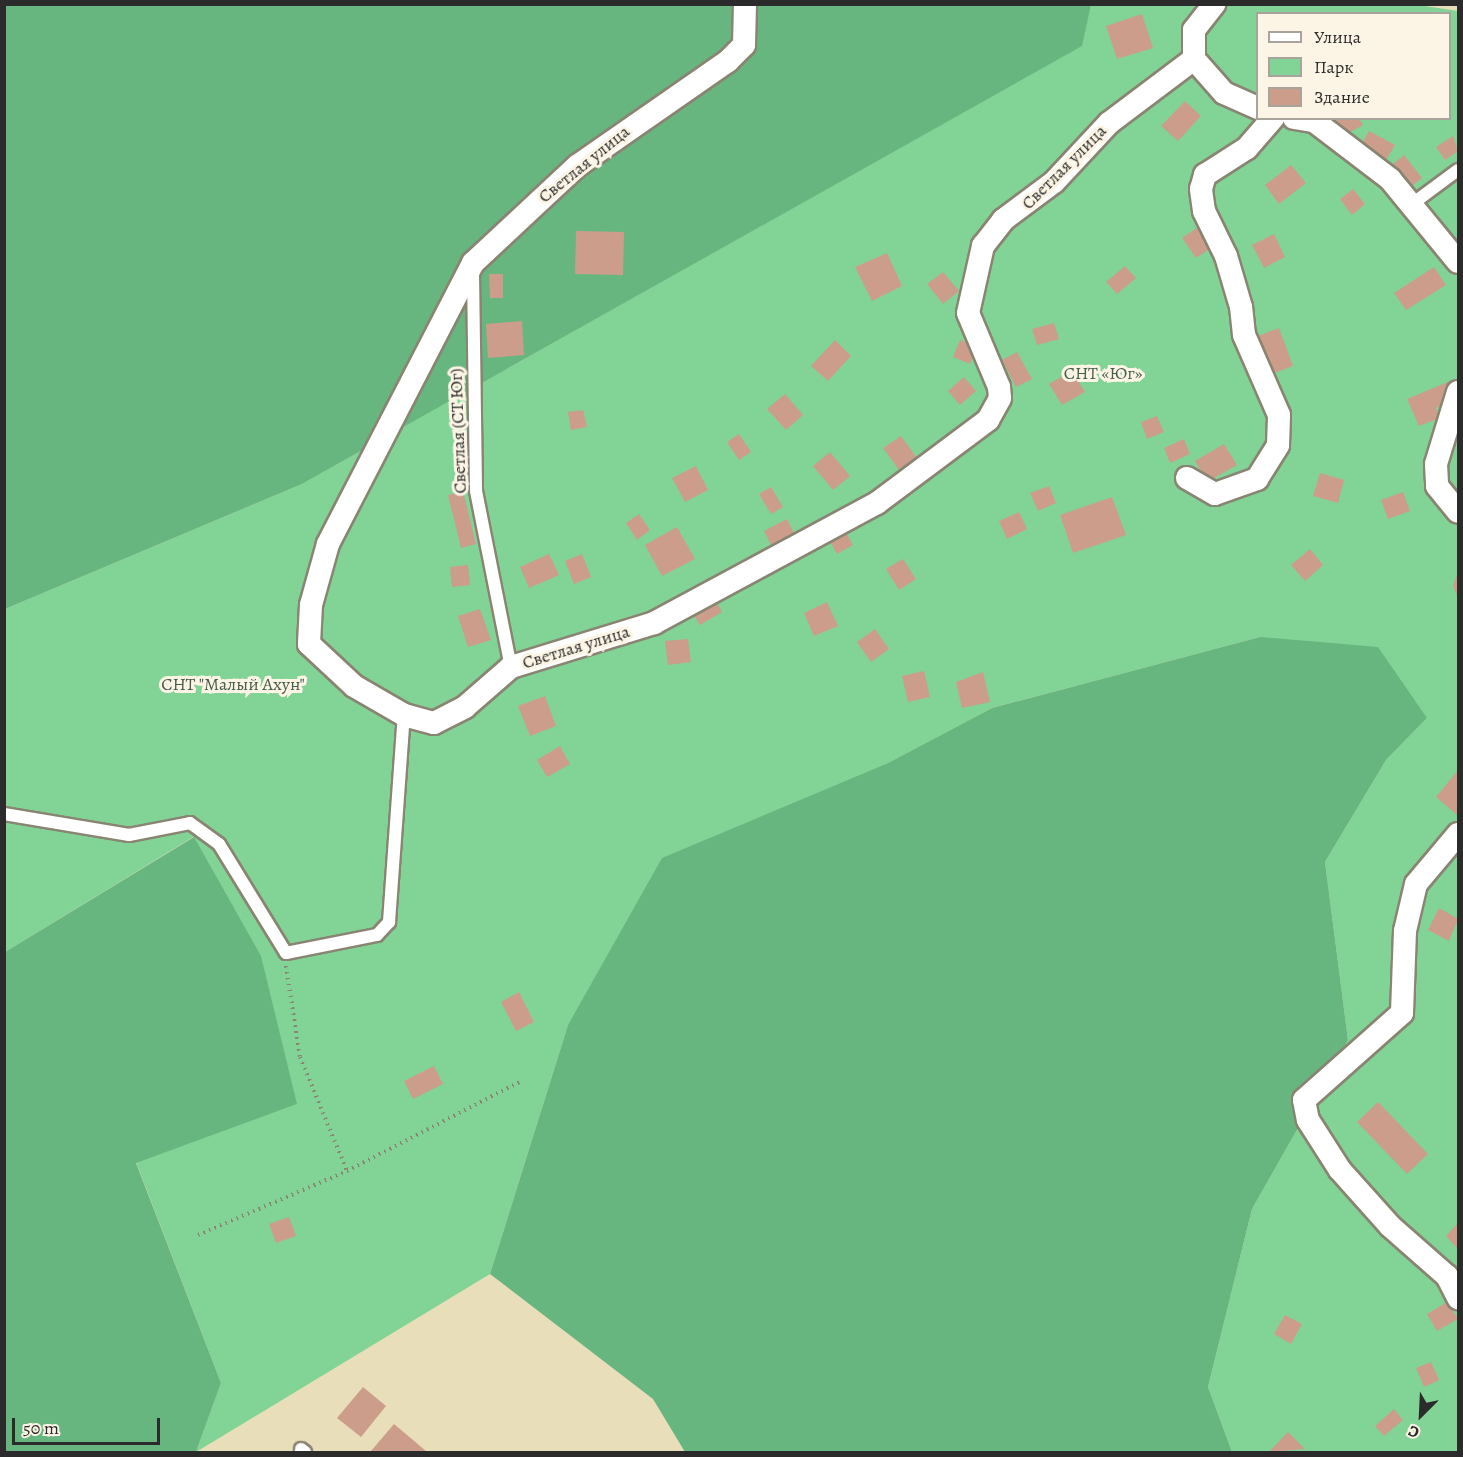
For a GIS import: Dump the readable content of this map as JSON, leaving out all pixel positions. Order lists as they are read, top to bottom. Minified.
{"streets":{"street":["Светлая улица"],"lane":["Светлая (СТ Юг)"]},"crossings":[["Светлая улица","Светлая (СТ Юг)"]],"parks":["СНТ «Юг»","СНТ \"Малый Ахун\""],"legend":["Улица","Парк","Здание"],"scale_bar":"50 m","north":"bottom left"}
